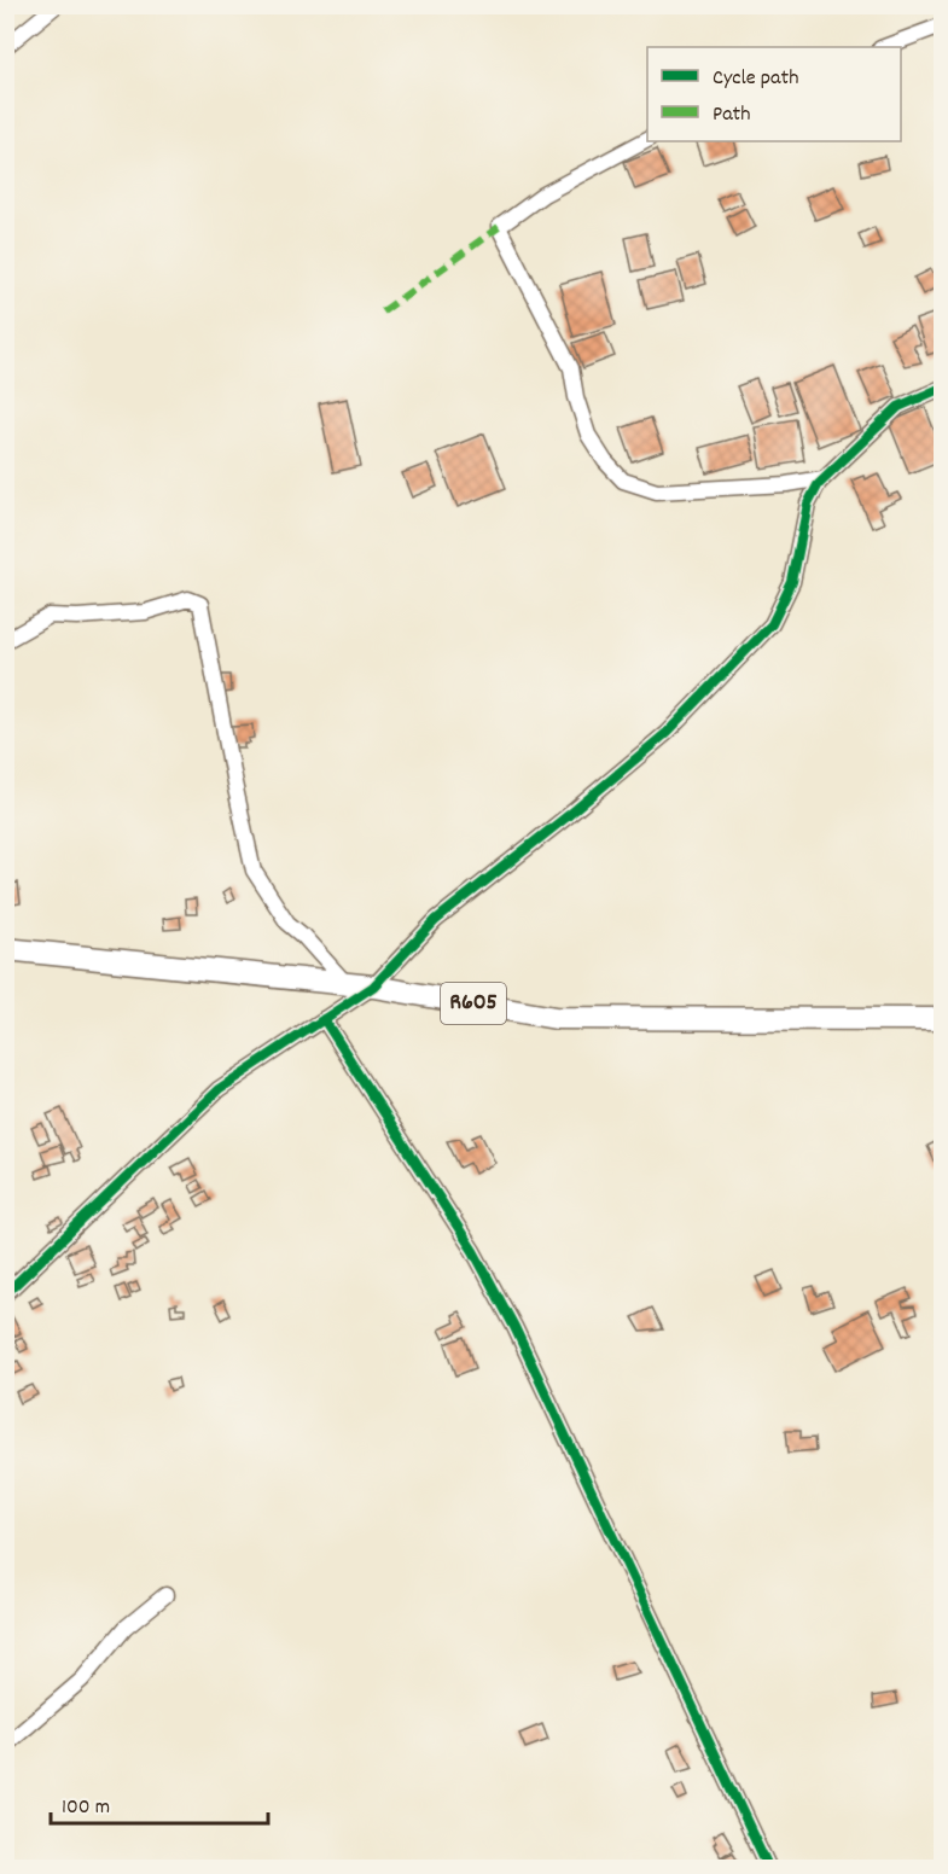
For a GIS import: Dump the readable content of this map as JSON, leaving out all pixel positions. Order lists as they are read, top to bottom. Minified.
{"streets":{"main road":["R605"]},"legend":["Cycle path","Path"],"scale_bar":"100 m"}
